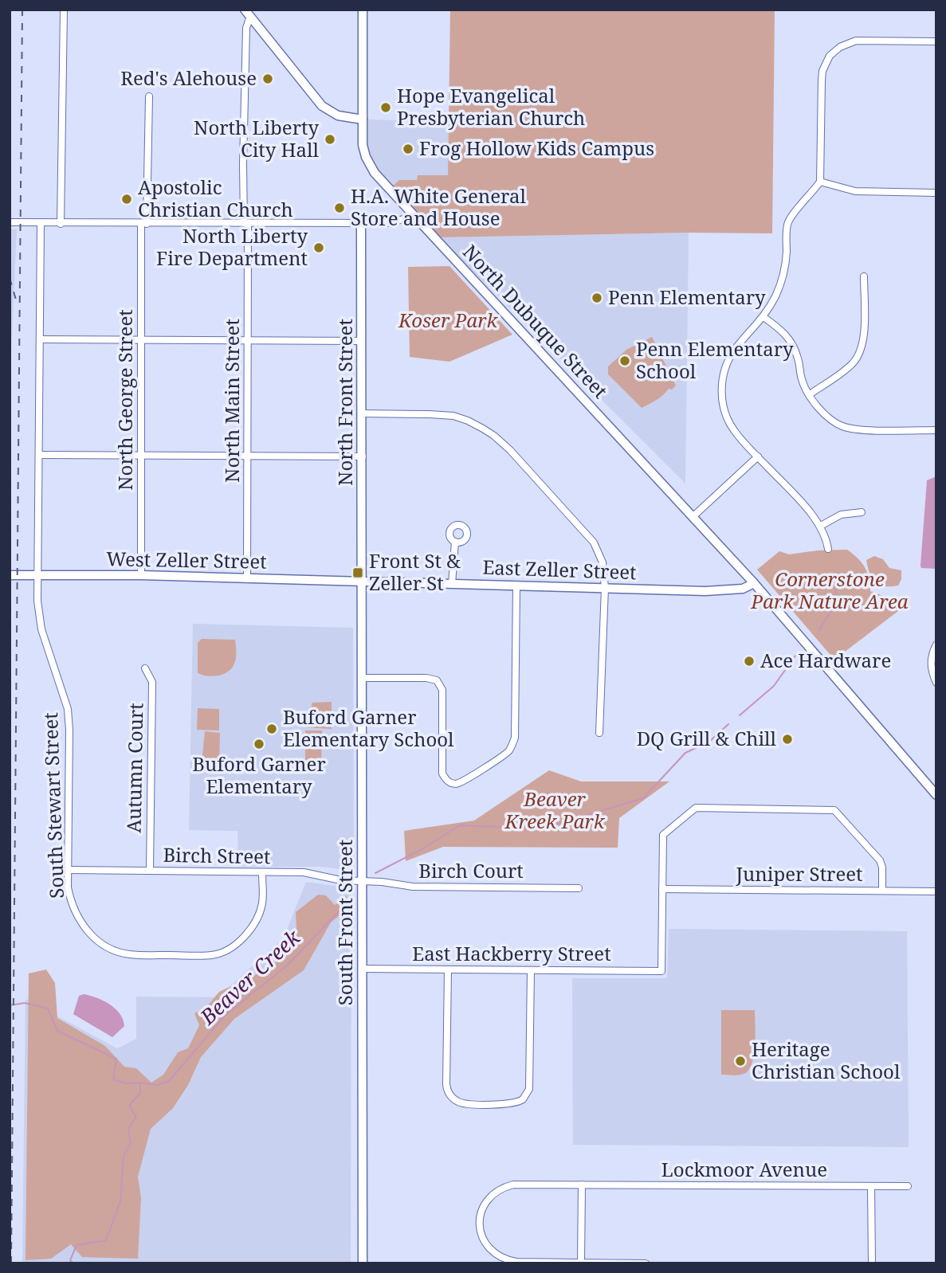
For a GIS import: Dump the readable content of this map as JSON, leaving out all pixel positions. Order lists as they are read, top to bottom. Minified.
{"streets":{"street":["North Dubuque Street","North George Street","North Main Street","North Front Street","West Zeller Street","East Zeller Street","Autumn Court","South Stewart Street","Birch Street","Birch Court","Juniper Street","South Front Street","East Hackberry Street","Lockmoor Avenue"]},"crossings":[["North Dubuque Street","East Zeller Street"],["North George Street","West Zeller Street"],["North Main Street","West Zeller Street"],["North Front Street","West Zeller Street"],["North Front Street","East Zeller Street"],["North Front Street","South Front Street"],["West Zeller Street","East Zeller Street"],["West Zeller Street","South Stewart Street"],["West Zeller Street","South Front Street"],["East Zeller Street","South Front Street"],["Autumn Court","Birch Street"],["South Stewart Street","Birch Street"],["Birch Street","Birch Court"],["Birch Street","South Front Street"],["Birch Court","South Front Street"],["Juniper Street","East Hackberry Street"],["South Front Street","East Hackberry Street"]],"water":["Beaver Creek"],"parks":["Koser Park","Cornerstone Park Nature Area","Beaver Kreek Park"],"places":{"other":["Red's Alehouse","Hope Evangelical Presbyterian Church","North Liberty City Hall","Frog Hollow Kids Campus","Apostolic Christian Church","H.A. White General Store and House","North Liberty Fire Department","Penn Elementary","Penn Elementary School","Ace Hardware","Buford Garner Elementary School","DQ Grill & Chill","Buford Garner Elementary","Heritage Christian School"],"transit":["Front St & Zeller St"]}}
